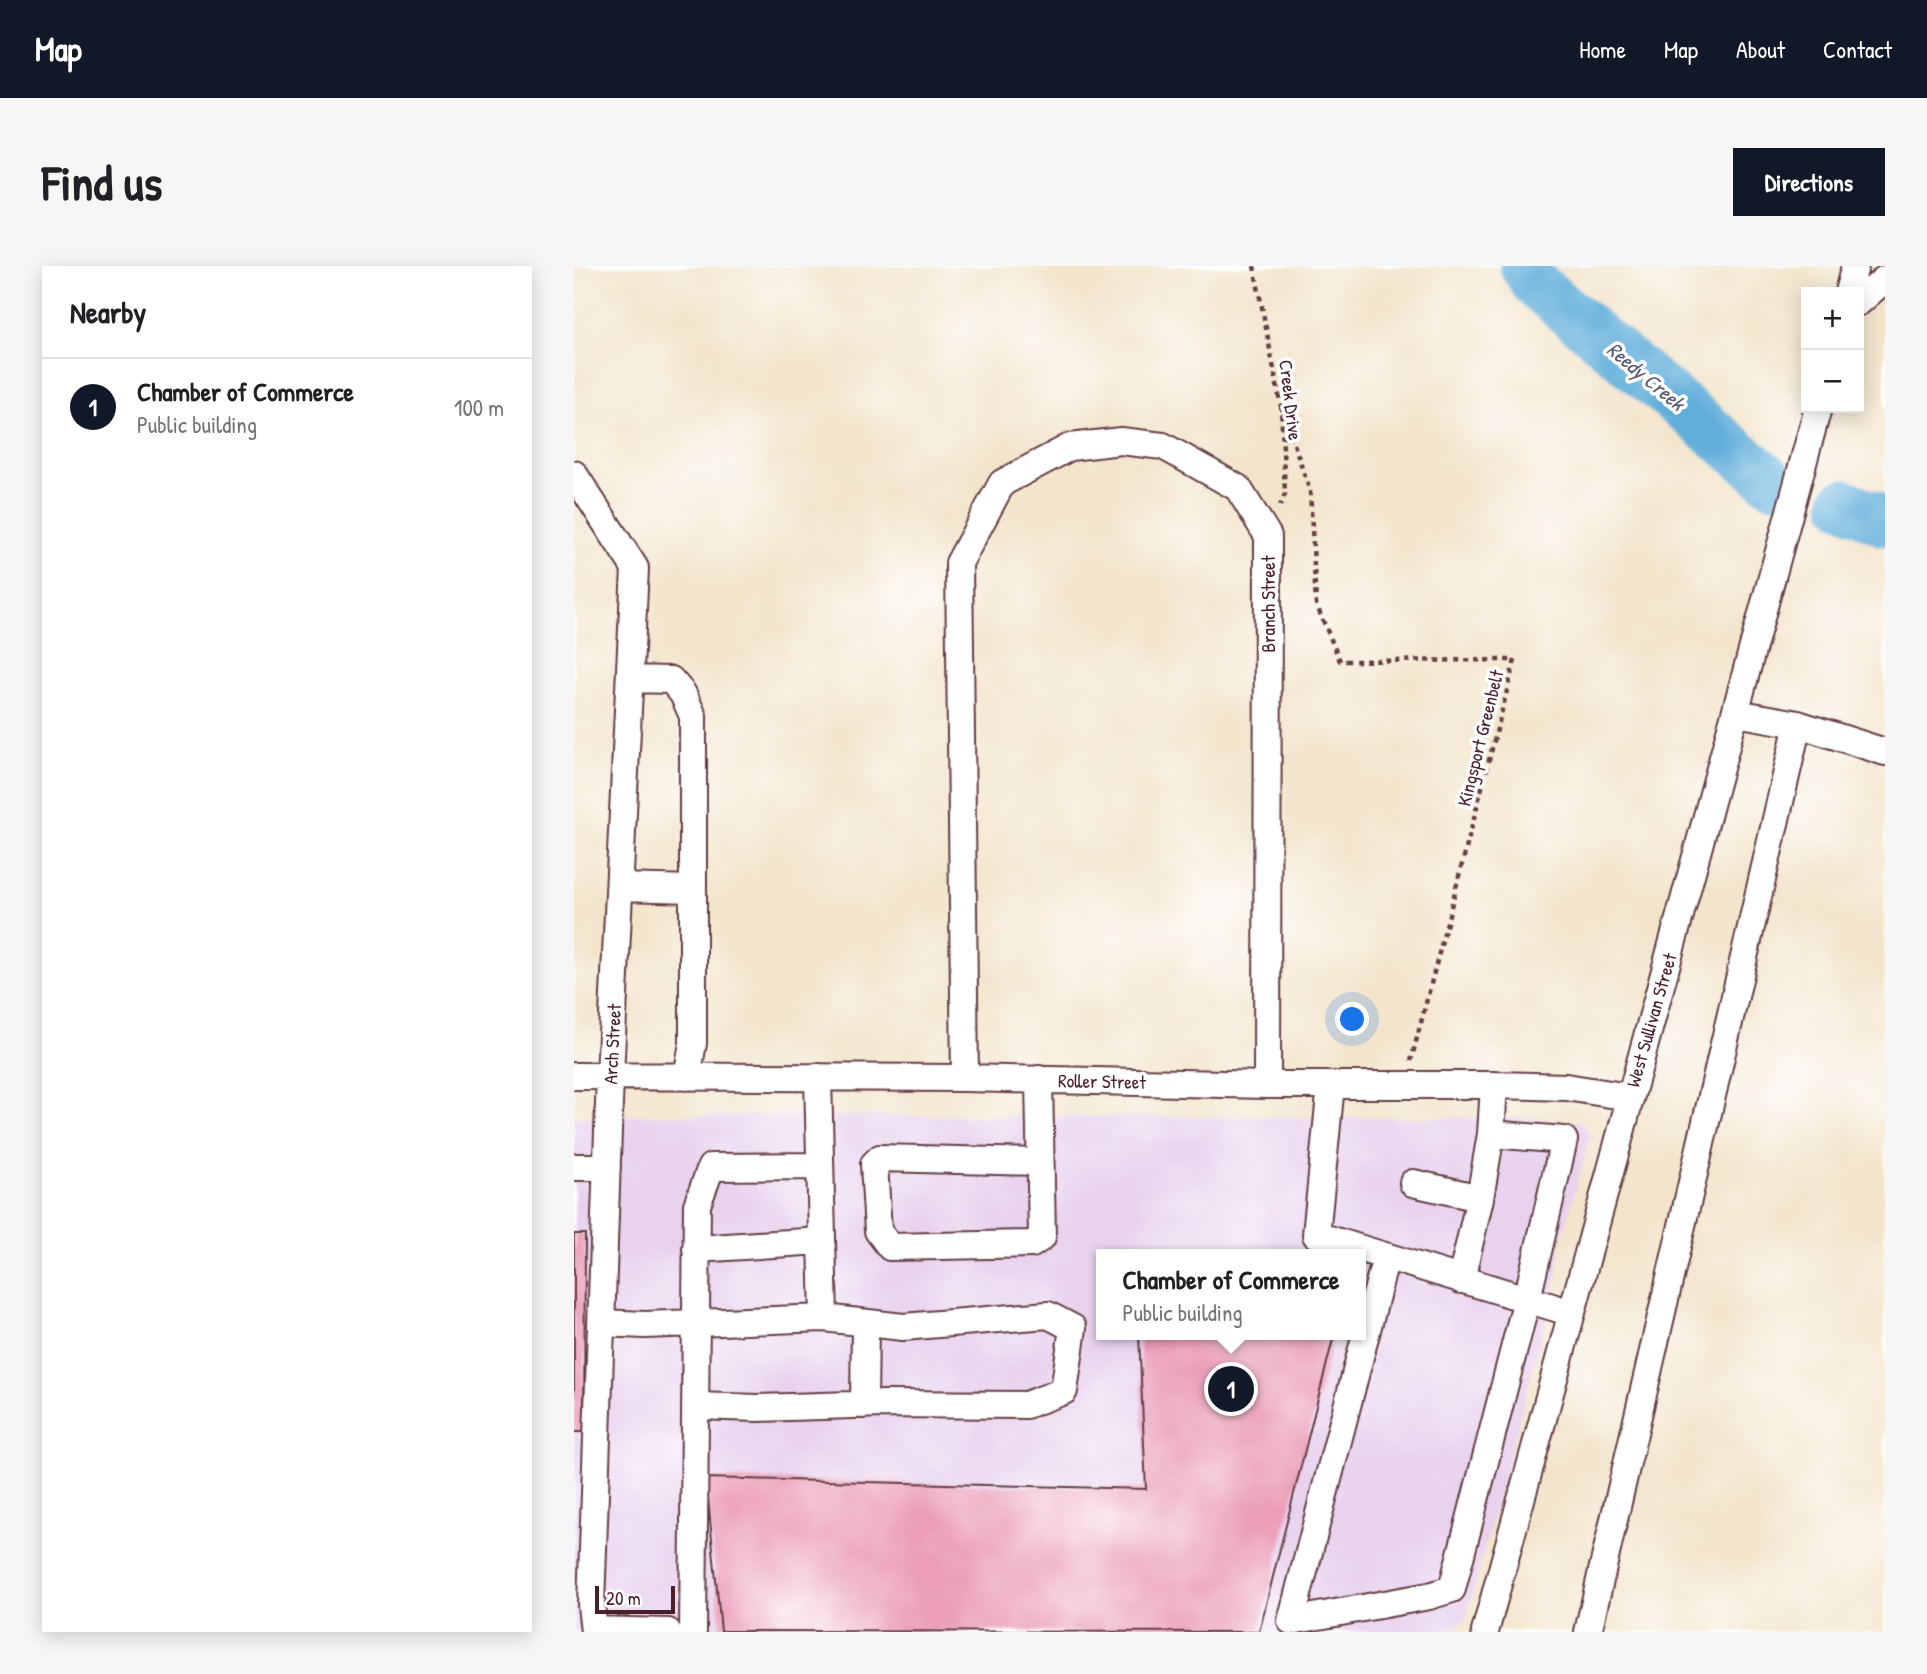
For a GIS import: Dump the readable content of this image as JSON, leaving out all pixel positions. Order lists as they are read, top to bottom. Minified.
{"streets":{"street":["Branch Street","West Sullivan Street","Arch Street","Roller Street"],"path":["Creek Drive","Kingsport Greenbelt"]},"crossings":[["Creek Drive","Branch Street"],["Creek Drive","Kingsport Greenbelt"],["Branch Street","Roller Street"],["Kingsport Greenbelt","Roller Street"],["West Sullivan Street","Roller Street"],["Arch Street","Roller Street"]],"water":["Reedy Creek"],"scale_bar":"20 m","page":{"header":"Map","nav":["Home","Map","About","Contact"],"buttons":"Directions","title":"Find us","heading":"Nearby","map_buttons":["+","−"],"list":[{"mark":"1","name":"Chamber of Commerce","note":"Public building","value":"100 m"}],"popup":["Chamber of Commerce","Public building"],"pins":"1","scale":"20 m"}}
